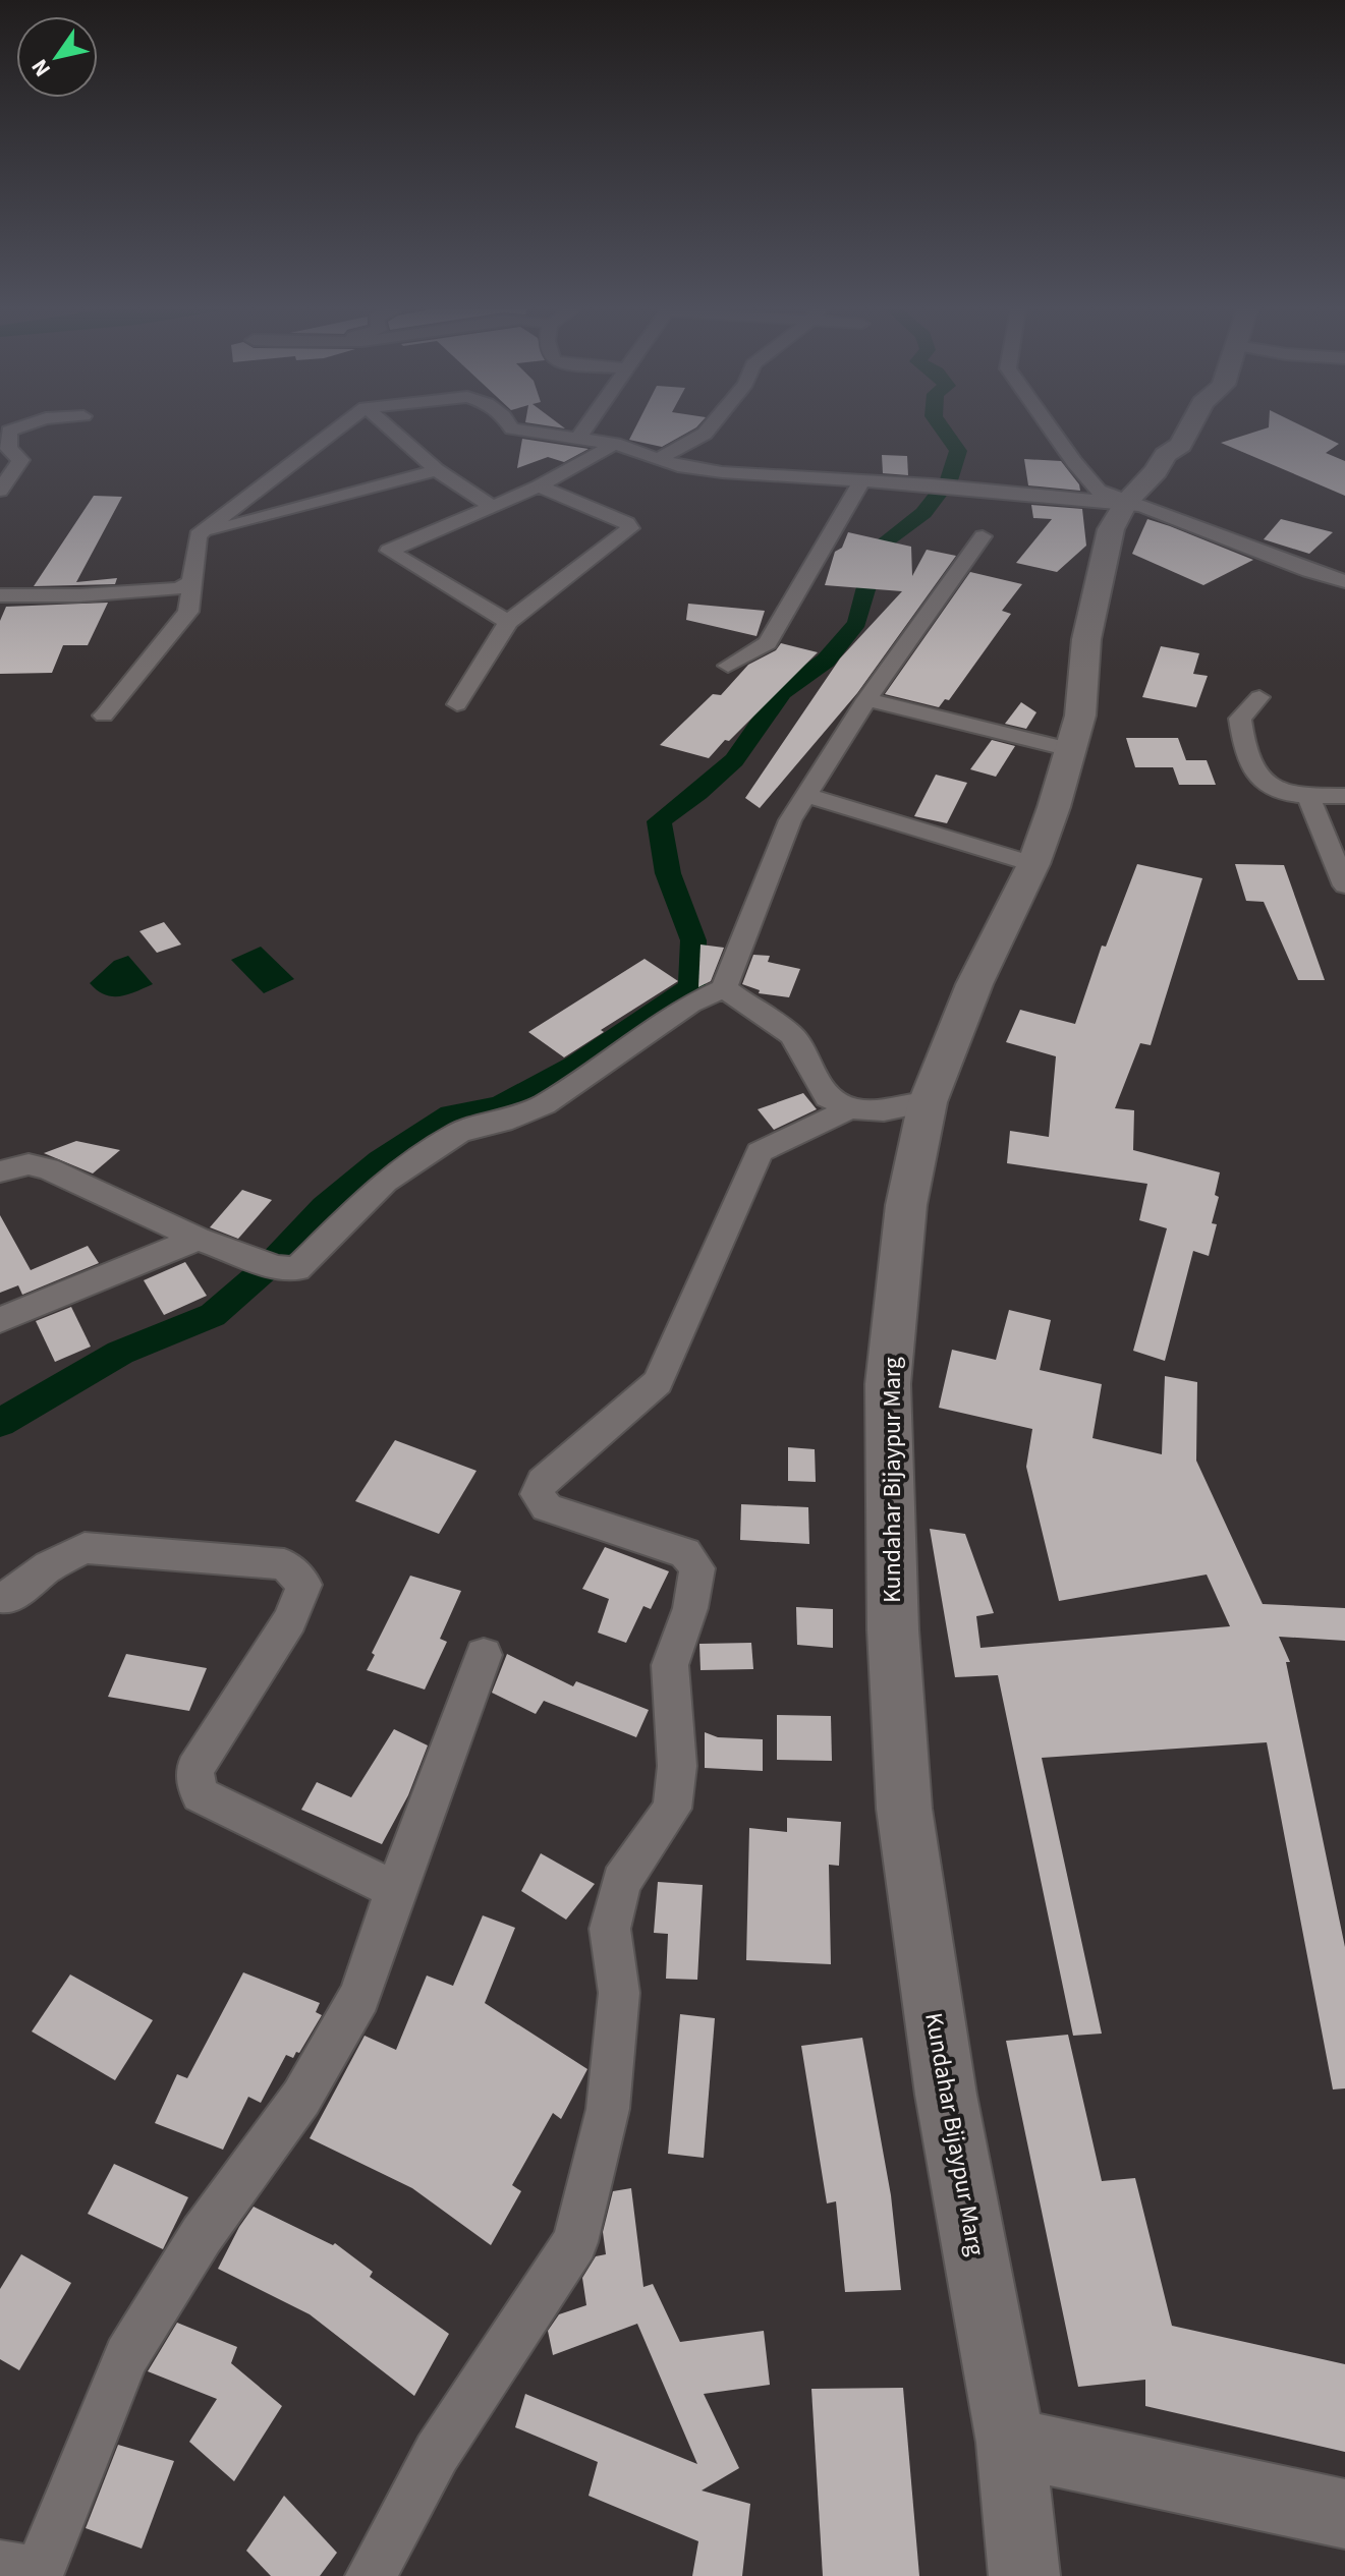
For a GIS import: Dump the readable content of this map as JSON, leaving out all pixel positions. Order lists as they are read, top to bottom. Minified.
{"streets":{"main road":["Kundahar Bijaypur Marg"]},"north":"bottom left"}
